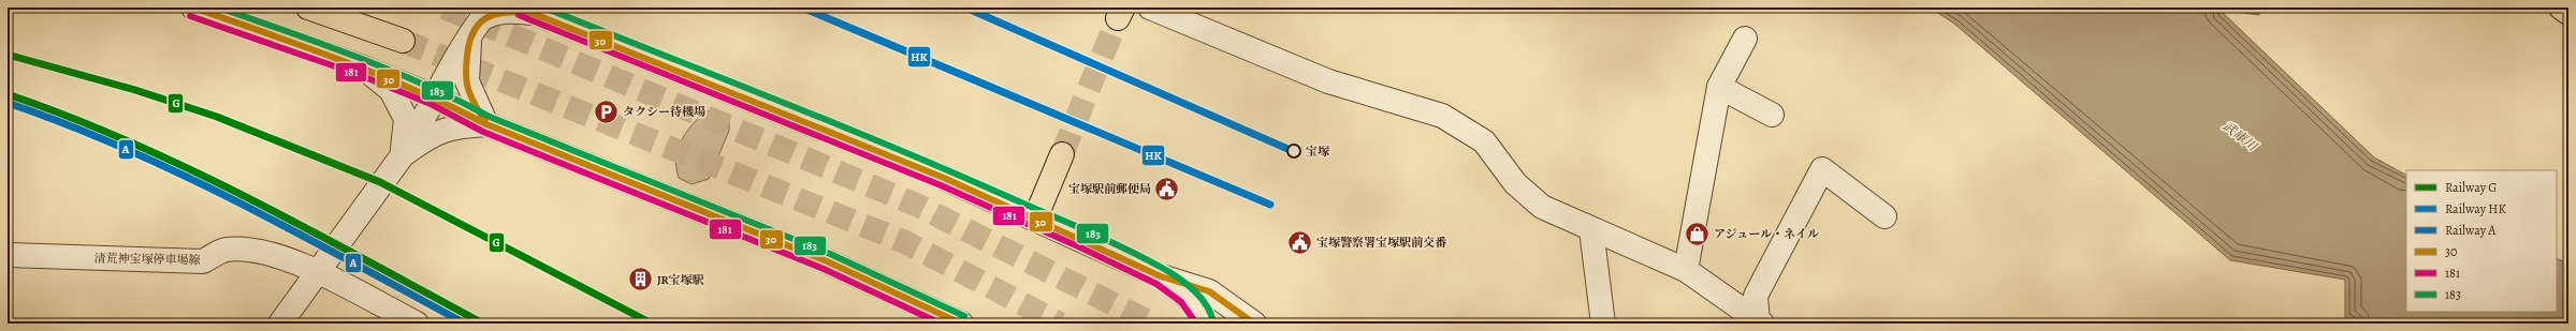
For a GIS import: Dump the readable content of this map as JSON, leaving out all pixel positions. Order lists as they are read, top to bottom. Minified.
{"streets":{"street":["清荒神宝塚停車場線"]},"water":["武庫川"],"places":{"parking":["タクシー待機場"],"other":["宝塚"],"public building":["宝塚駅前郵便局","宝塚警察署宝塚駅前交番"],"shop":["アジュール・ネイル"],"building":["JR宝塚駅"]},"lines":["rail line HK","transit line 30","transit line 183","transit line 181","rail line G","rail line A"],"legend":["Railway G","Railway HK","Railway A","30","181","183"]}
